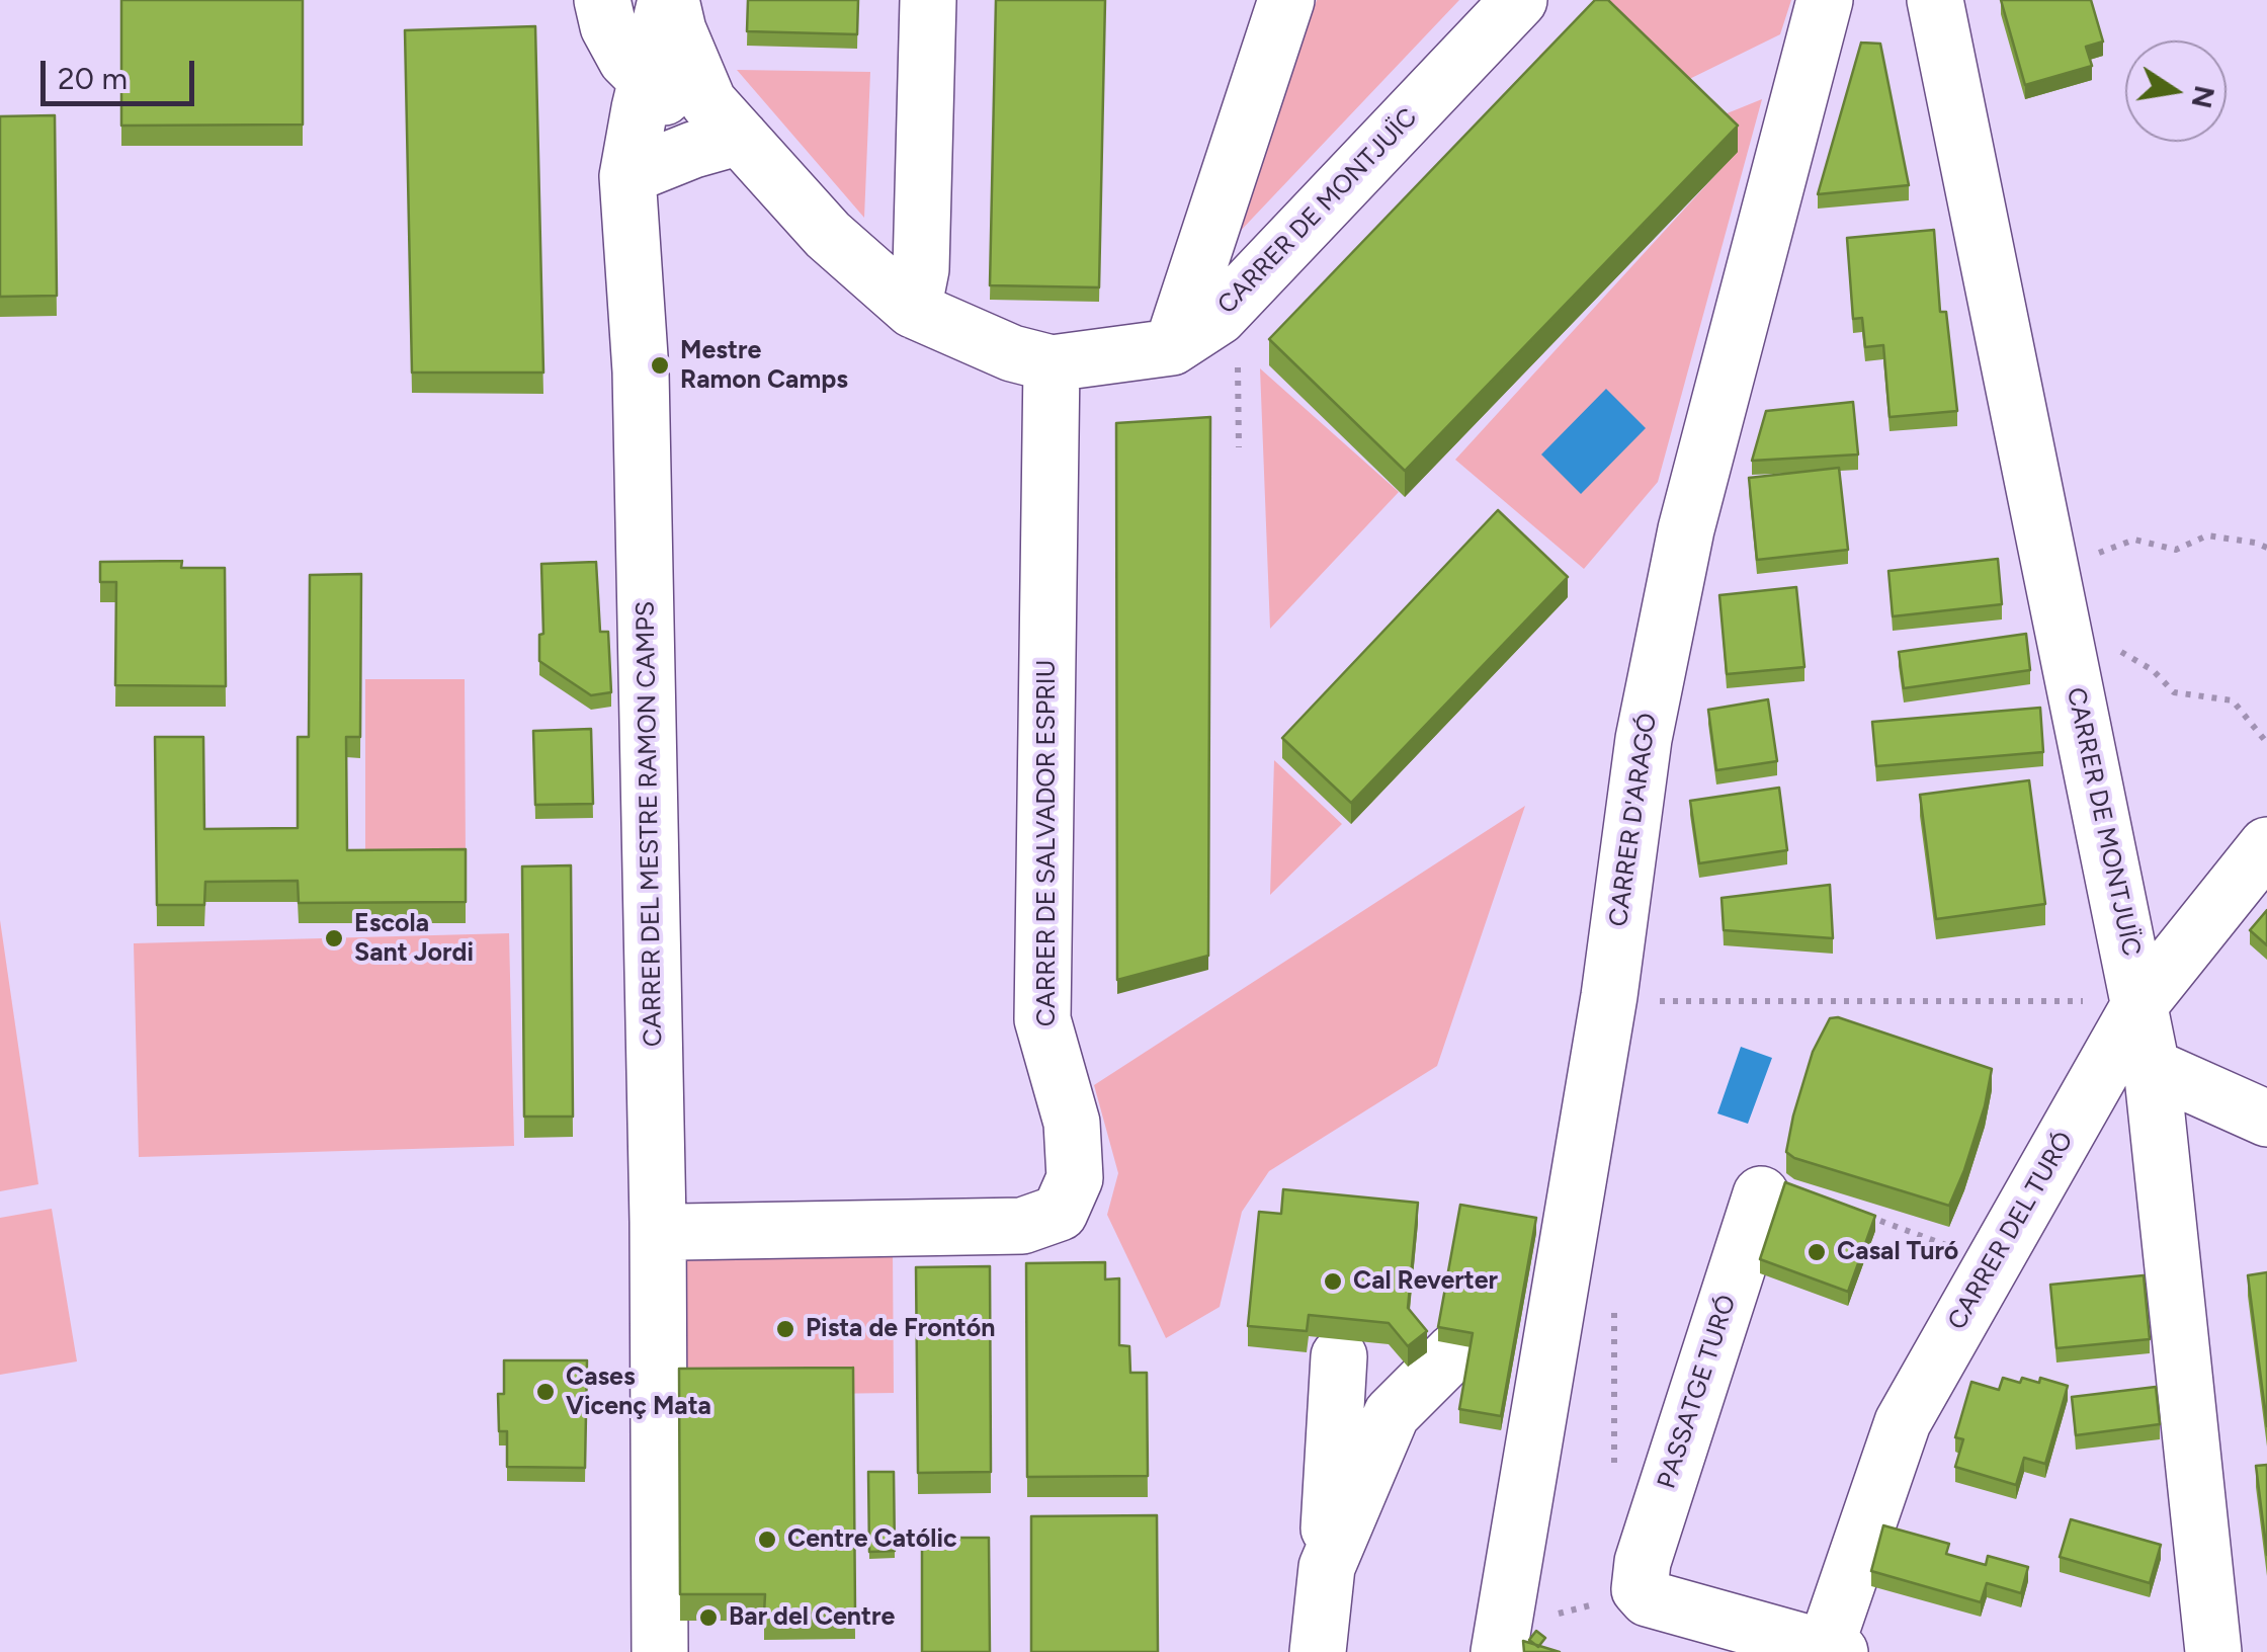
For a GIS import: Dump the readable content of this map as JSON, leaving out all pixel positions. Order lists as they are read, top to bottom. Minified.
{"streets":{"street":["CARRER DE MONTJUÏC","CARRER D'ARAGÓ","CARRER DEL MESTRE RAMON CAMPS","CARRER DE SALVADOR ESPRIU","CARRER DEL TURÓ","PASSATGE TURÓ"]},"crossings":[["CARRER DE MONTJUÏC","CARRER DEL MESTRE RAMON CAMPS"],["CARRER DE MONTJUÏC","CARRER DE SALVADOR ESPRIU"],["CARRER DE MONTJUÏC","CARRER DEL TURÓ"],["CARRER DEL MESTRE RAMON CAMPS","CARRER DE SALVADOR ESPRIU"]],"places":["Mestre Ramon Camps","Escola Sant Jordi","Casal Turó","Cal Reverter","Pista de Frontón","Cases Vicenç Mata","Centre Católic","Bar del Centre"],"scale_bar":"20 m","north":"right"}
